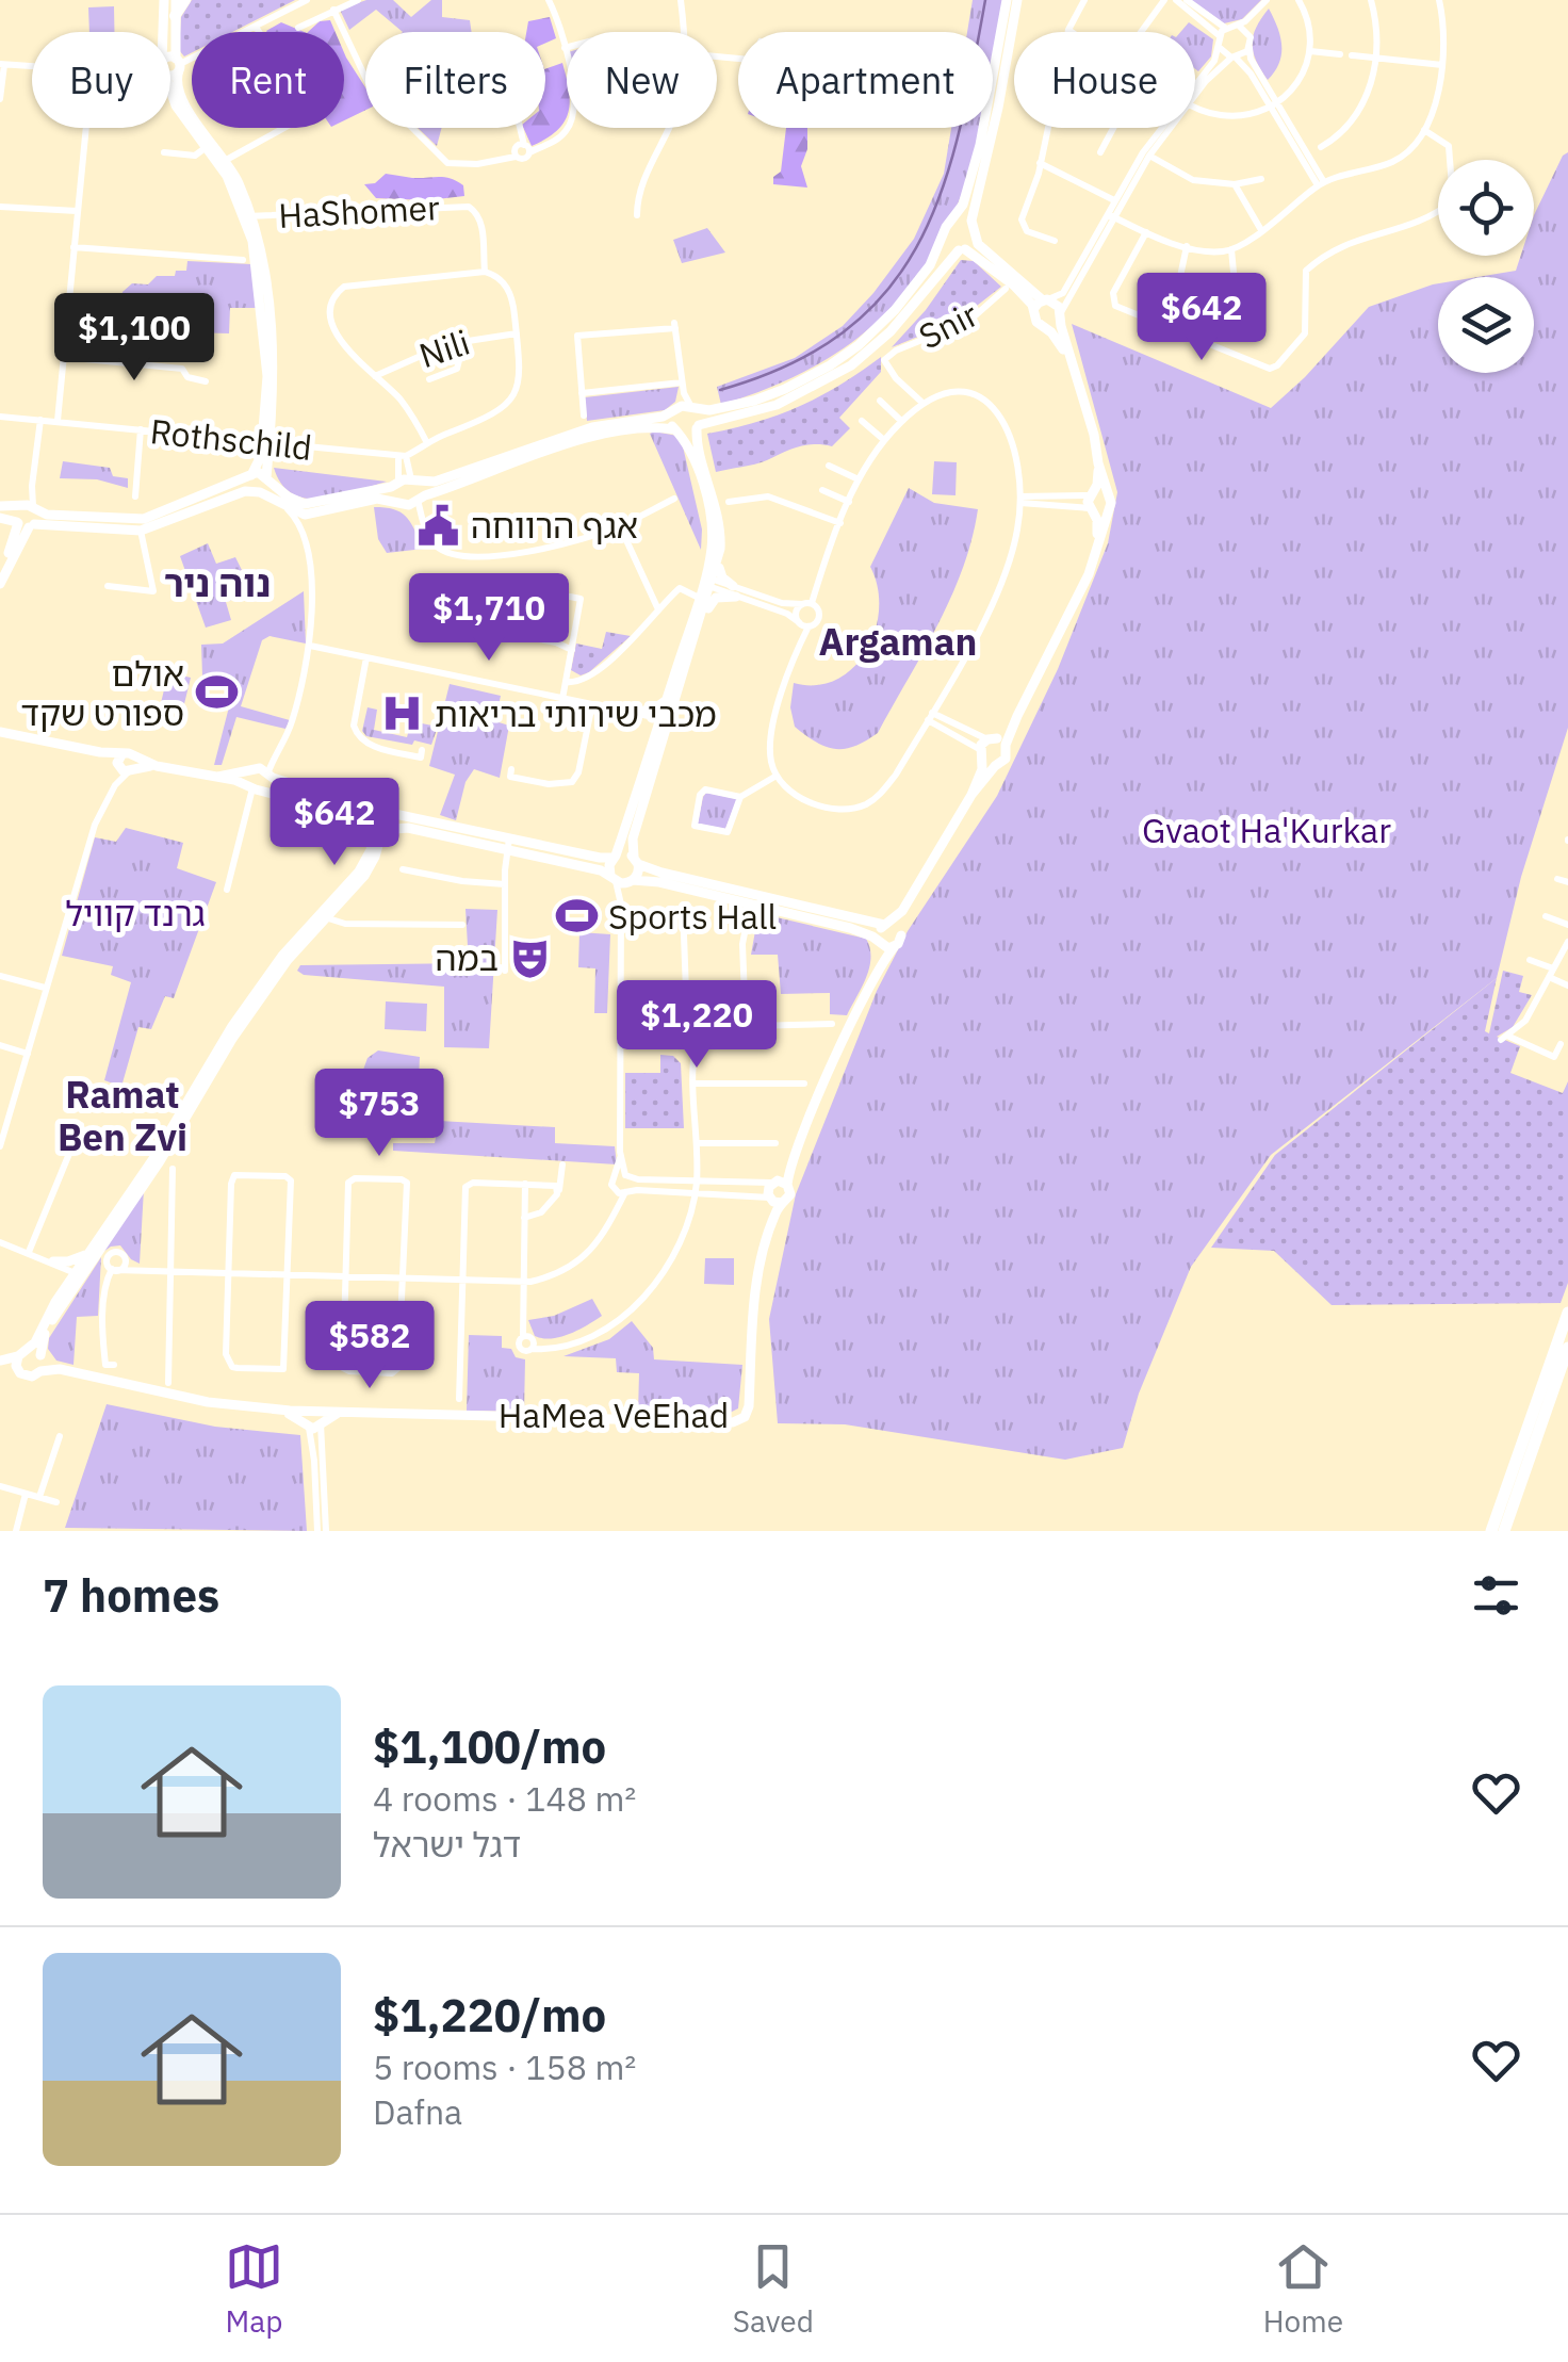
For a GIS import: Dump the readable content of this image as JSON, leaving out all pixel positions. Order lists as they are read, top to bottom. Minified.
{"streets":{"street":["HaShomer","Snir","Nili","Rothschild","HaMea VeEhad"]},"districts":["נוה ניר","Argaman","Ramat Ben Zvi"],"parks":["Gvaot Ha'Kurkar","גרנד קוויל"],"places":{"public building":["אגף הרווחה"],"sports":["אולם ספורט שקד","Sports Hall"],"hospital":["מכבי שירותי בריאות"],"theatre":["במה"]},"page":{"chip":["Buy","Rent","Filters","New","Apartment","House"],"price":["$642","$1,100","$1,710","$642","$1,220","$753","$582"],"heading":"7 homes","list":[{"name":"$1,100/mo","note":"4 rooms · 148 m² · דגל ישראל"},{"name":"$1,220/mo","note":"5 rooms · 158 m² · Dafna"}],"tabs":["Map","Saved","Home"]}}
